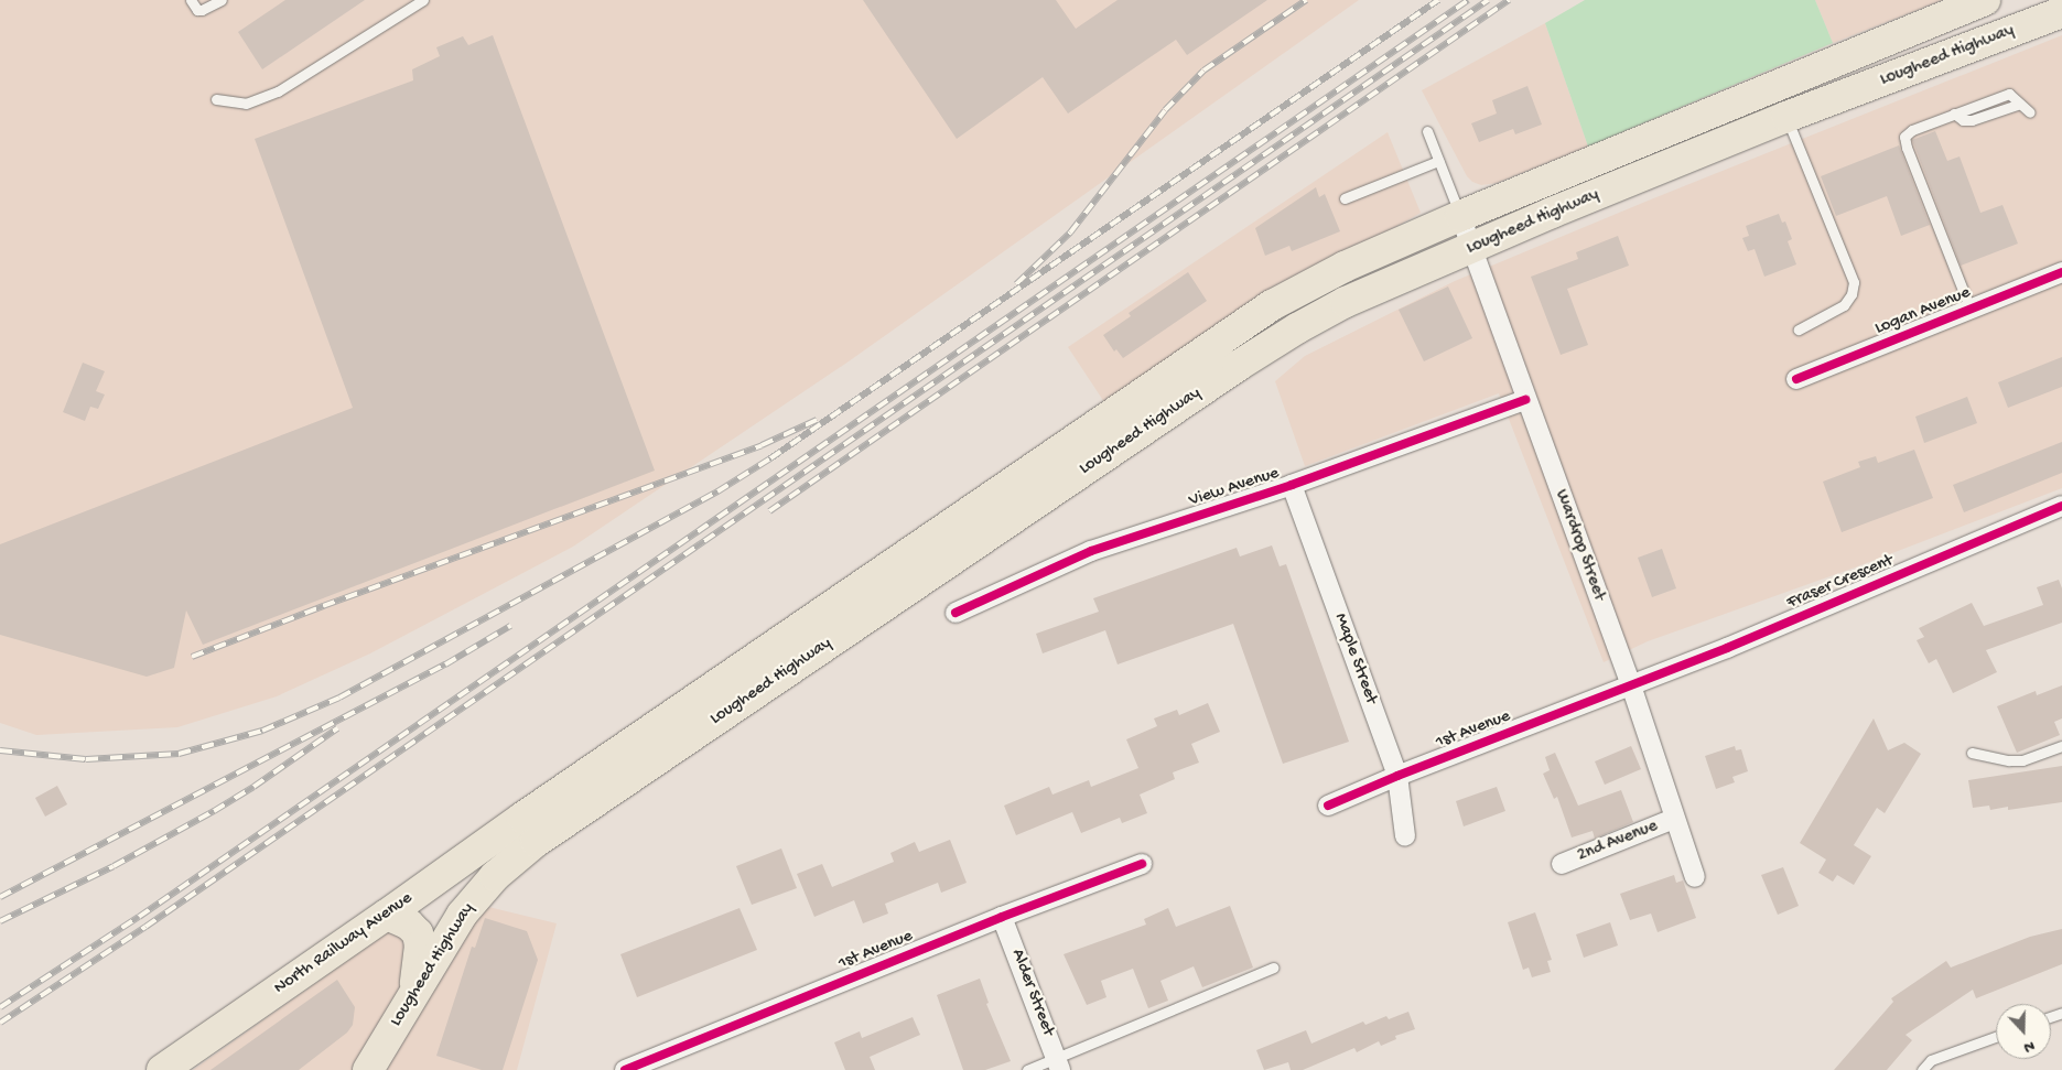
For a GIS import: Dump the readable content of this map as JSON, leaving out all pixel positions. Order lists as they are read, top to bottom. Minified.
{"streets":{"main road":["Lougheed Highway","North Railway Avenue"],"street":["Logan Avenue","View Avenue","Wardrop Street","Fraser Crescent","Maple Street","1st Avenue","2nd Avenue","Alder Street"]},"crossings":[["Lougheed Highway","Wardrop Street"],["Lougheed Highway","North Railway Avenue"],["View Avenue","Wardrop Street"],["View Avenue","Maple Street"],["Wardrop Street","Fraser Crescent"],["Wardrop Street","1st Avenue"],["Wardrop Street","2nd Avenue"],["Fraser Crescent","1st Avenue"],["Maple Street","1st Avenue"],["1st Avenue","Alder Street"]],"north":"bottom"}
